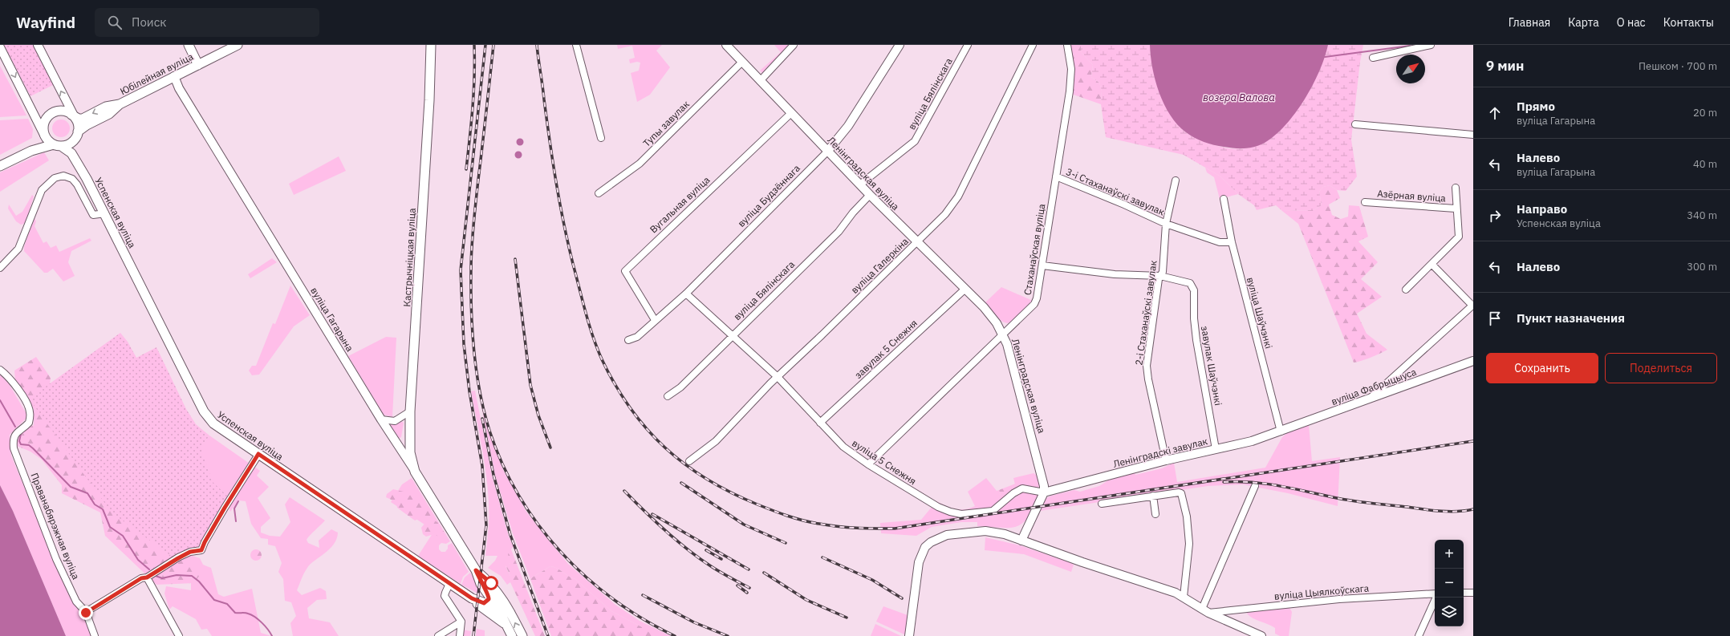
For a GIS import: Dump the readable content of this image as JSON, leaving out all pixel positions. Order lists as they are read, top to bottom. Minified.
{"streets":{"main road":["Юбілейная вуліца","Успенская вуліца","Кастрычніцкая вуліца","вуліца Гагарына"],"street":["вуліца Бялінскага","Тупы завулак","Ленінградская вуліца","3-і Стаханаўскі завулак","вуліца Будзённага","Азёрная вуліца","Вугальная вуліца","Стаханаўская вуліца","вуліца Галеркіна","2-і Стаханаўскі завулак","вуліца Шаўчэнкі","завулак 5 Снежня","завулак Шаўчэнкі","вуліца Фабрыцыуса","Ленінградскі завулак","вуліца 5 Снежня","Праванабярэжная вуліца","вуліца Цыялкоўскага"]},"crossings":[["Юбілейная вуліца","Успенская вуліца"],["Юбілейная вуліца","вуліца Гагарына"],["вуліца Бялінскага","Ленінградская вуліца"],["вуліца Бялінскага","вуліца 5 Снежня"],["Тупы завулак","Ленінградская вуліца"],["Ленінградская вуліца","вуліца Будзённага"],["Ленінградская вуліца","Вугальная вуліца"],["Ленінградская вуліца","Стаханаўская вуліца"],["Ленінградская вуліца","вуліца Галеркіна"],["Ленінградская вуліца","завулак 5 Снежня"],["Ленінградская вуліца","Ленінградскі завулак"],["Ленінградская вуліца","вуліца 5 Снежня"],["3-і Стаханаўскі завулак","Стаханаўская вуліца"],["3-і Стаханаўскі завулак","2-і Стаханаўскі завулак"],["3-і Стаханаўскі завулак","вуліца Шаўчэнкі"],["вуліца Будзённага","Вугальная вуліца"],["вуліца Будзённага","вуліца 5 Снежня"],["Успенская вуліца","вуліца Гагарына"],["Стаханаўская вуліца","вуліца 5 Снежня"],["Кастрычніцкая вуліца","вуліца Гагарына"],["вуліца Галеркіна","вуліца 5 Снежня"],["2-і Стаханаўскі завулак","завулак Шаўчэнкі"],["2-і Стаханаўскі завулак","Ленінградскі завулак"],["вуліца Шаўчэнкі","вуліца Фабрыцыуса"],["вуліца Шаўчэнкі","Ленінградскі завулак"],["завулак 5 Снежня","вуліца 5 Снежня"],["завулак Шаўчэнкі","Ленінградскі завулак"],["вуліца Фабрыцыуса","Ленінградскі завулак"],["Ленінградскі завулак","вуліца 5 Снежня"]],"water":["возера Валова"],"north":"top right","page":{"header":"Wayfind","search":"Поиск","nav":["Главная","Карта","О нас","Контакты"],"heading":["9 мин","Пешком · 700 m"],"list":[["Прямо","вуліца Гагарына","20 m"],["Налево","вуліца Гагарына","40 m"],["Направо","Успенская вуліца","340 m"],["Налево","300 m"],"Пункт назначения"],"buttons":["Сохранить","Поделиться"],"map_buttons":["+","−"]}}
